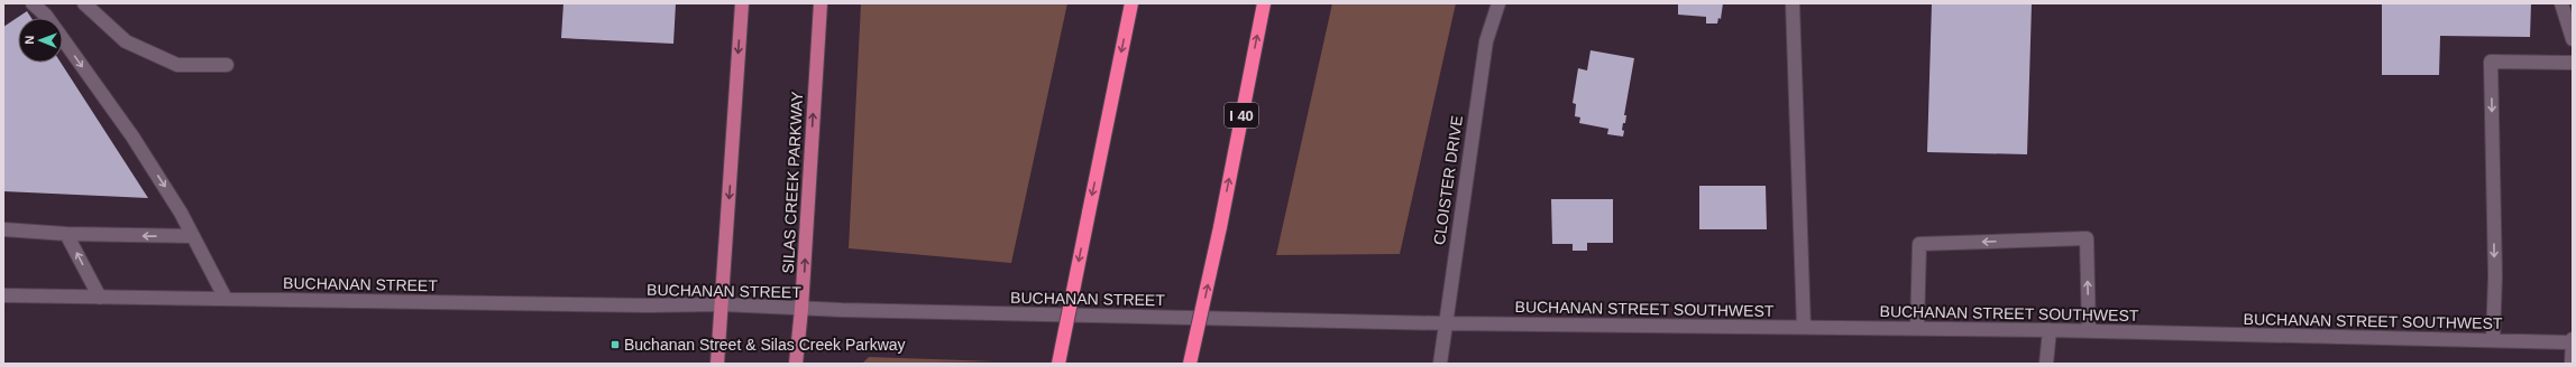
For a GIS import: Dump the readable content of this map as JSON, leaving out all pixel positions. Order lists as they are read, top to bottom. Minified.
{"streets":{"highway":["I 40"],"main road":["SILAS CREEK PARKWAY"],"street":["CLOISTER DRIVE","BUCHANAN STREET","BUCHANAN STREET SOUTHWEST"]},"crossings":[["CLOISTER DRIVE","BUCHANAN STREET"],["CLOISTER DRIVE","BUCHANAN STREET SOUTHWEST"],["SILAS CREEK PARKWAY","BUCHANAN STREET"],["BUCHANAN STREET","BUCHANAN STREET SOUTHWEST"]],"places":{"transit":["Buchanan Street & Silas Creek Parkway"]},"north":"left"}
